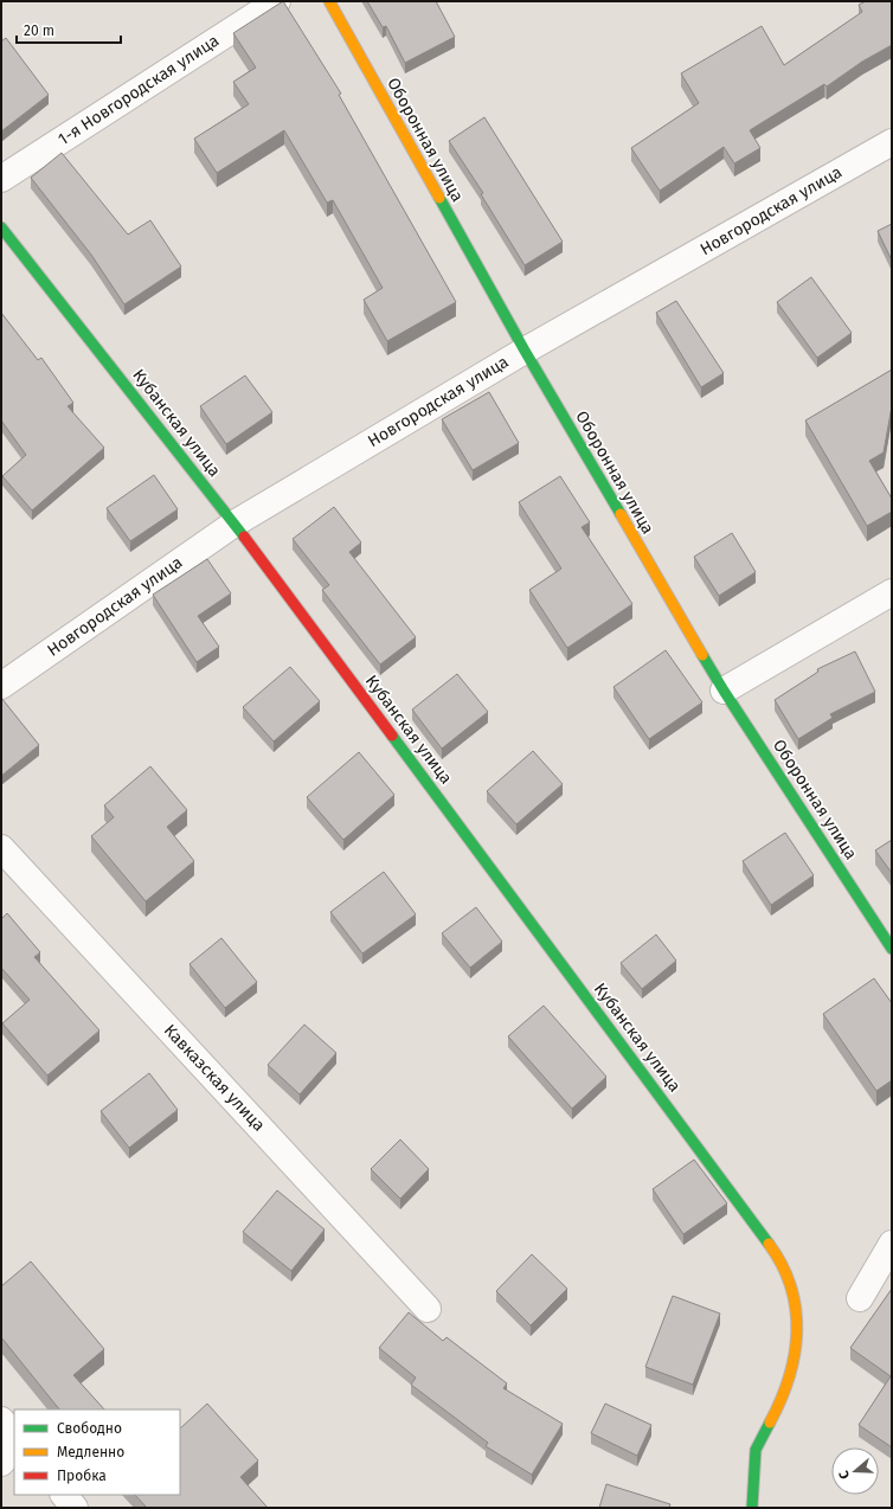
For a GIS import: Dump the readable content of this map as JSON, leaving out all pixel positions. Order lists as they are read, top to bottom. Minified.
{"streets":{"street":["1-я Новгородская улица","Оборонная улица","Новгородская улица","Кубанская улица","Кавказская улица"]},"crossings":[["Оборонная улица","Новгородская улица"],["Новгородская улица","Кубанская улица"]],"legend":["Свободно","Медленно","Пробка"],"scale_bar":"20 m","north":"left"}
